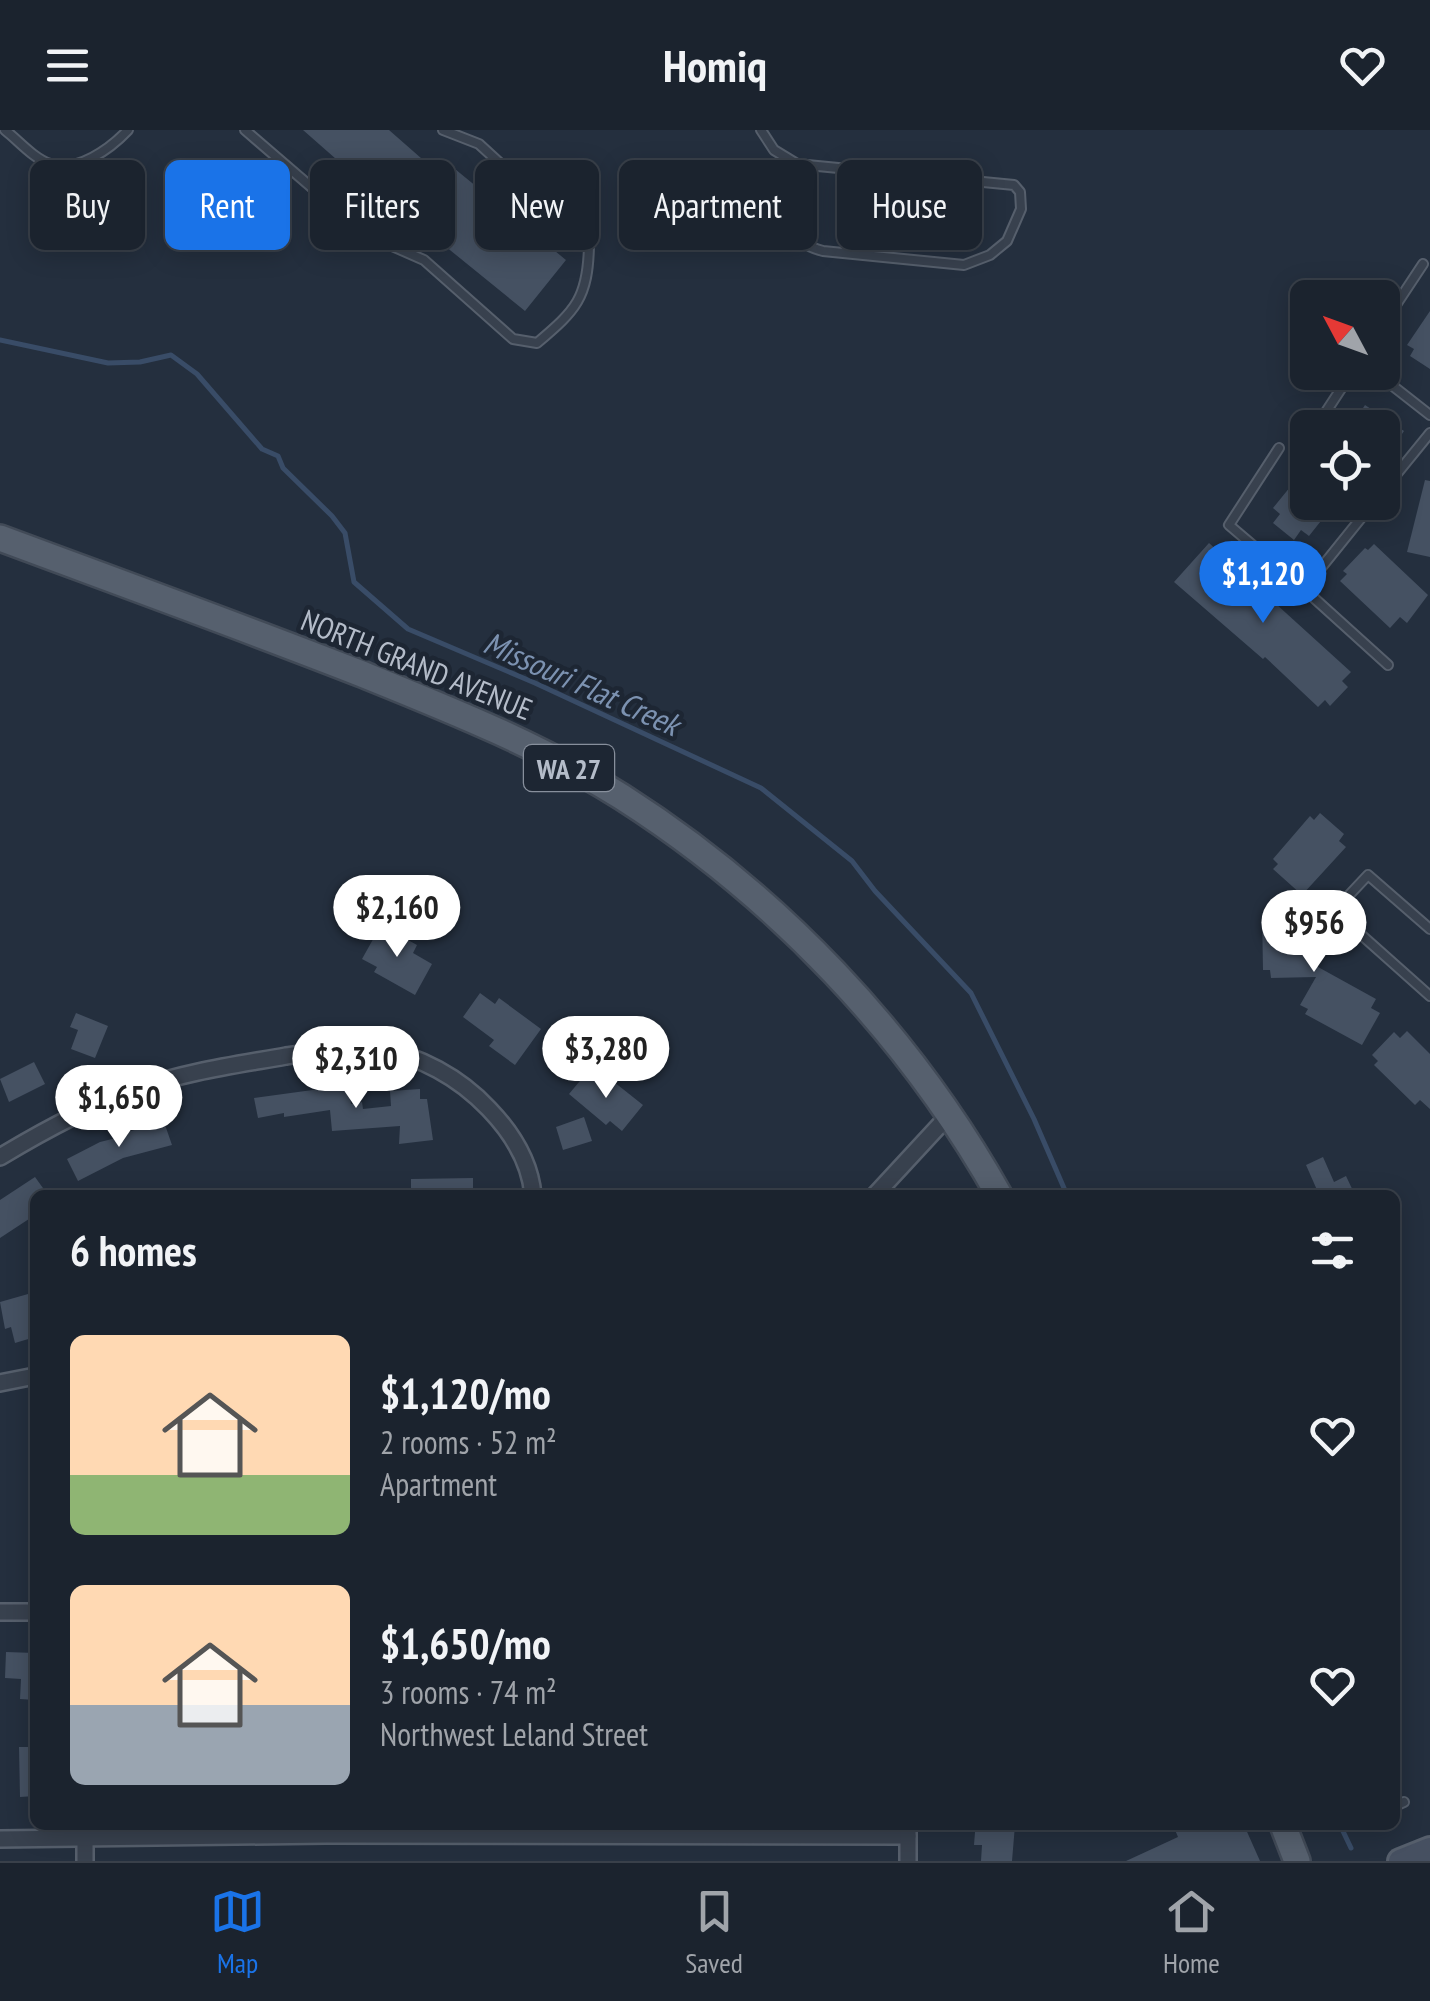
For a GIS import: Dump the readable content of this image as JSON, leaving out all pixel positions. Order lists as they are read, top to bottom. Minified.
{"streets":{"main road":["NORTH GRAND AVENUE","WA 27"]},"water":["Missouri Flat Creek"],"north":"top left","page":{"header":"Homiq","chip":["Buy","Rent","Filters","New","Apartment","House"],"price":["$1,120","$2,160","$956","$3,280","$2,310","$1,650"],"heading":"6 homes","list":[{"name":"$1,120/mo","note":"2 rooms · 52 m² · Apartment"},{"name":"$1,650/mo","note":"3 rooms · 74 m² · Northwest Leland Street"}],"tabs":["Map","Saved","Home"]}}
